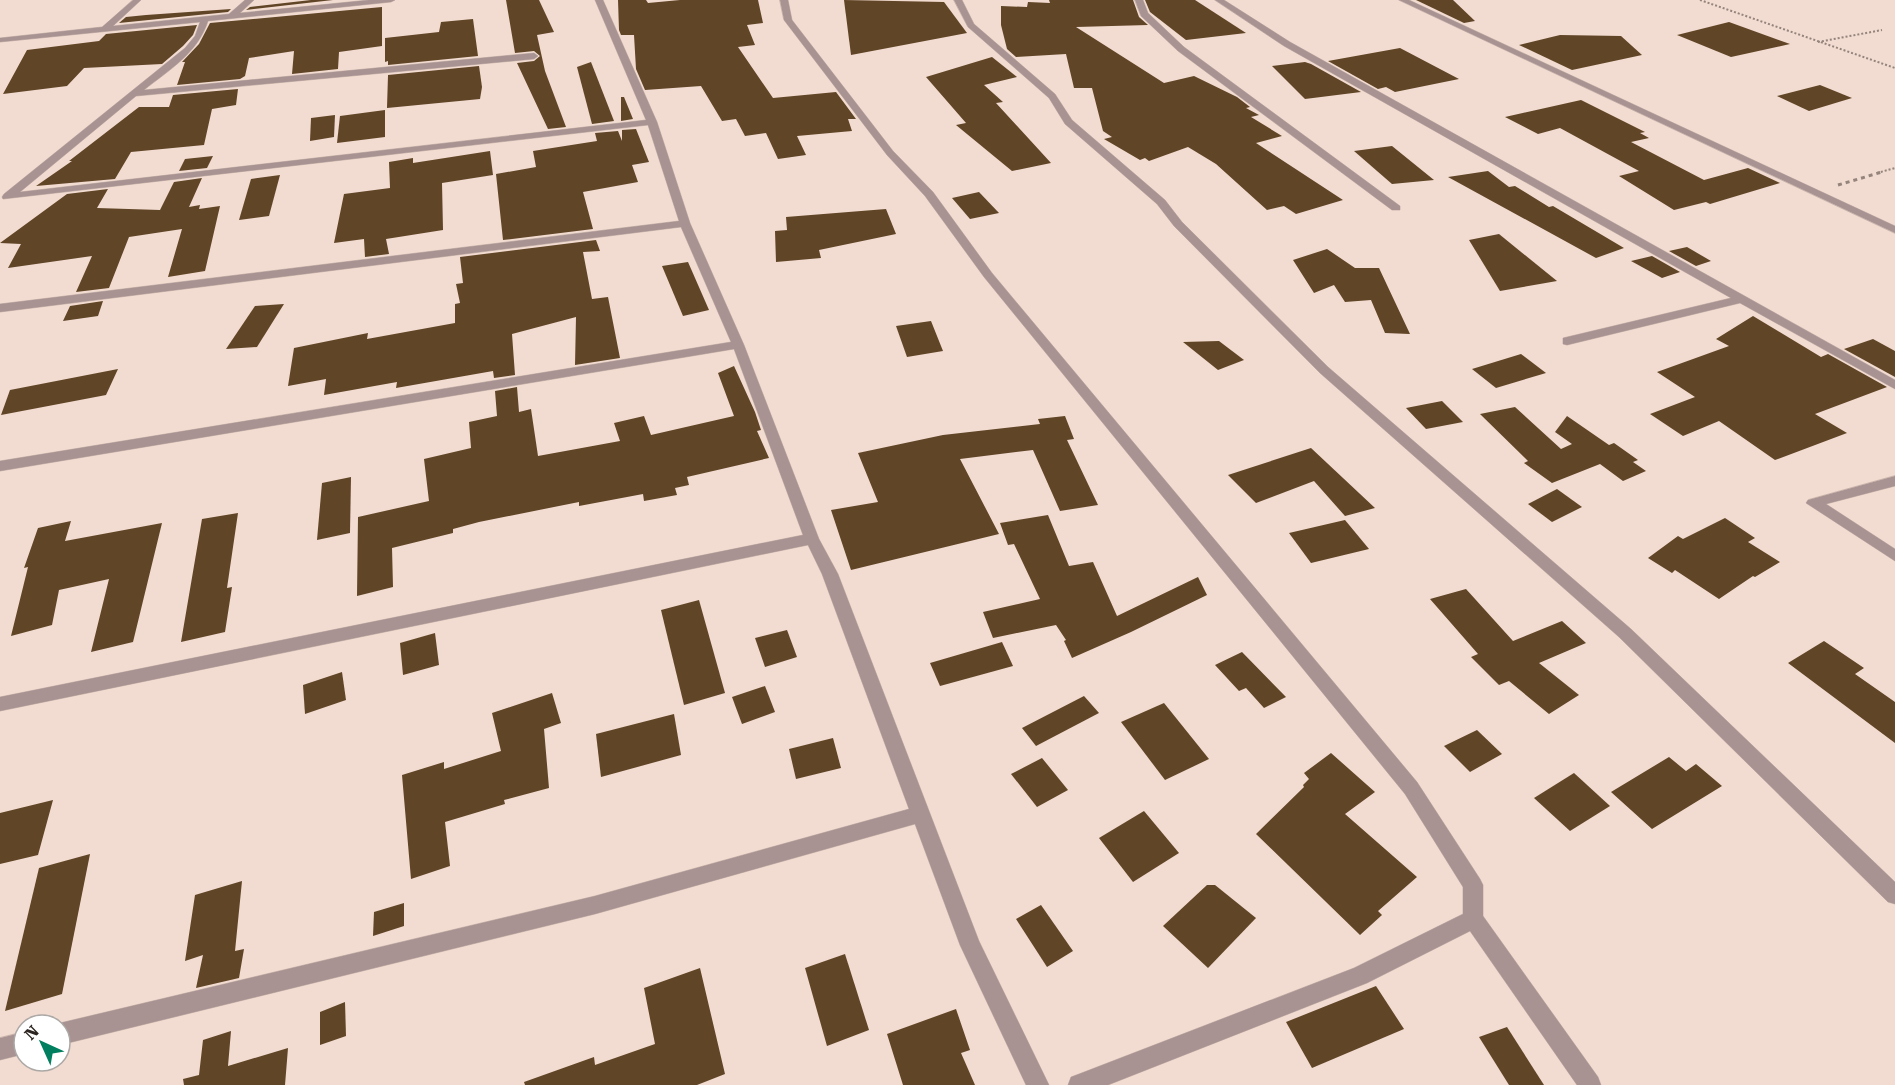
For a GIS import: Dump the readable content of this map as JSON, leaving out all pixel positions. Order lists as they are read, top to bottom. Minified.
{"north":"top left"}
